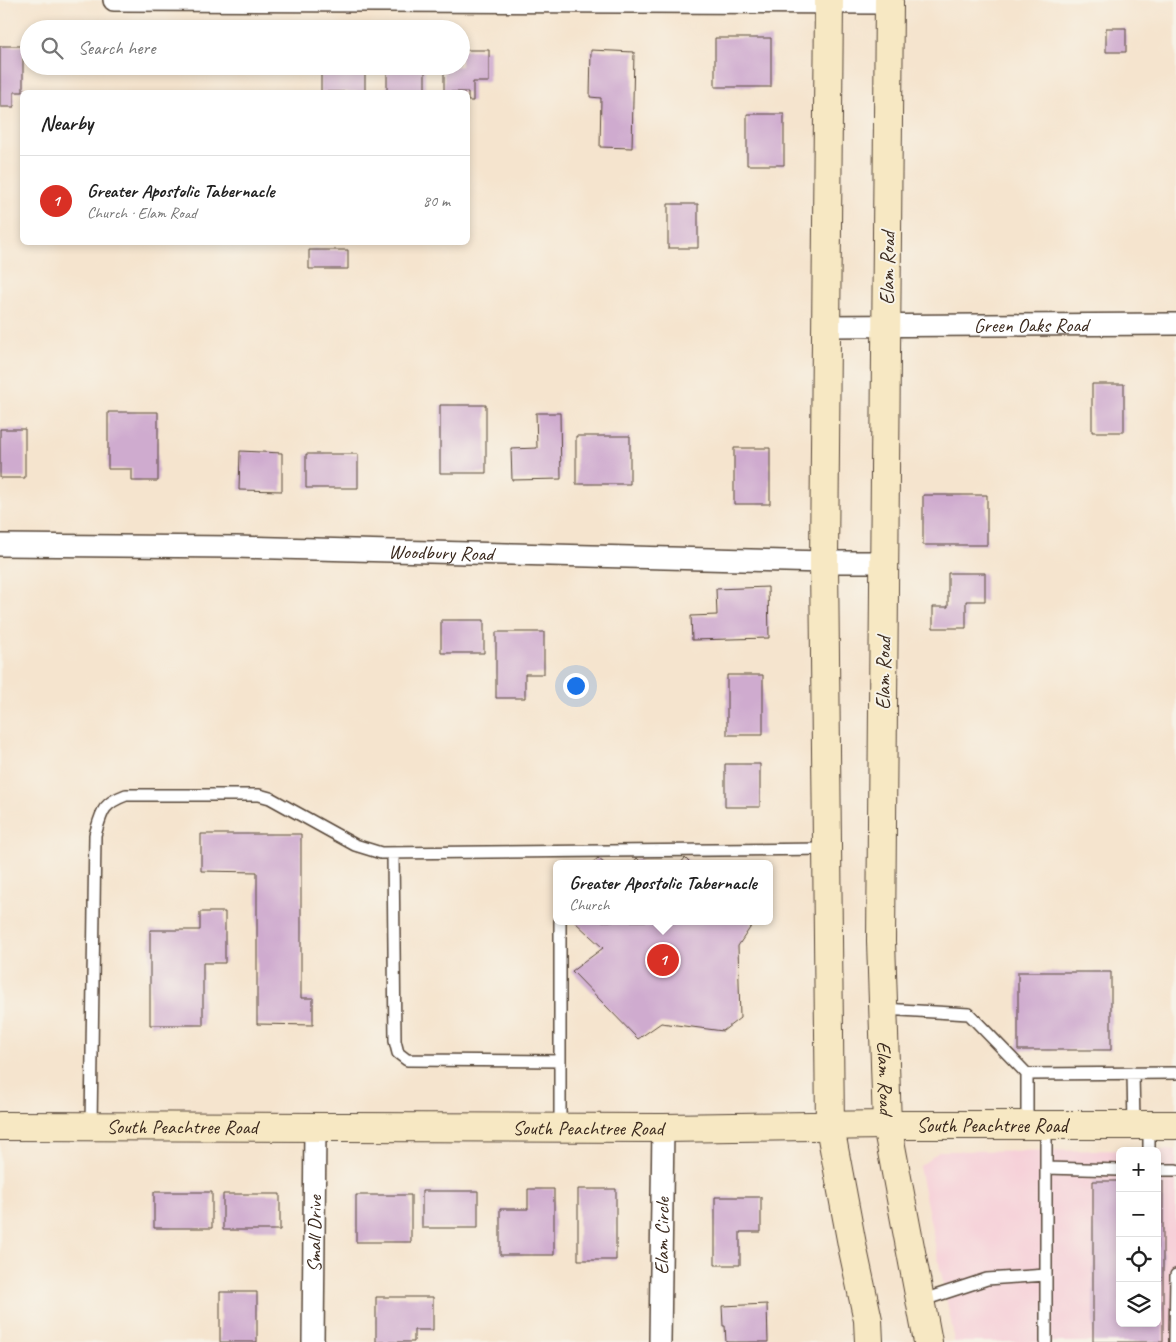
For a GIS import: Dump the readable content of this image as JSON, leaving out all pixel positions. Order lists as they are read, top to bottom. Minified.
{"streets":{"main road":["Elam Road","South Peachtree Road"],"street":["Green Oaks Road","Woodbury Road","Small Drive","Elam Circle"]},"crossings":[["Elam Road","Green Oaks Road"],["Elam Road","Woodbury Road"],["Elam Road","South Peachtree Road"],["South Peachtree Road","Small Drive"],["South Peachtree Road","Elam Circle"]],"page":{"search":"Search here","heading":"Nearby","list":[{"mark":"1","name":"Greater Apostolic Tabernacle","note":"Church · Elam Road","value":"80 m"}],"popup":["Greater Apostolic Tabernacle","Church"],"pins":"1","map_buttons":["+","−"]}}
